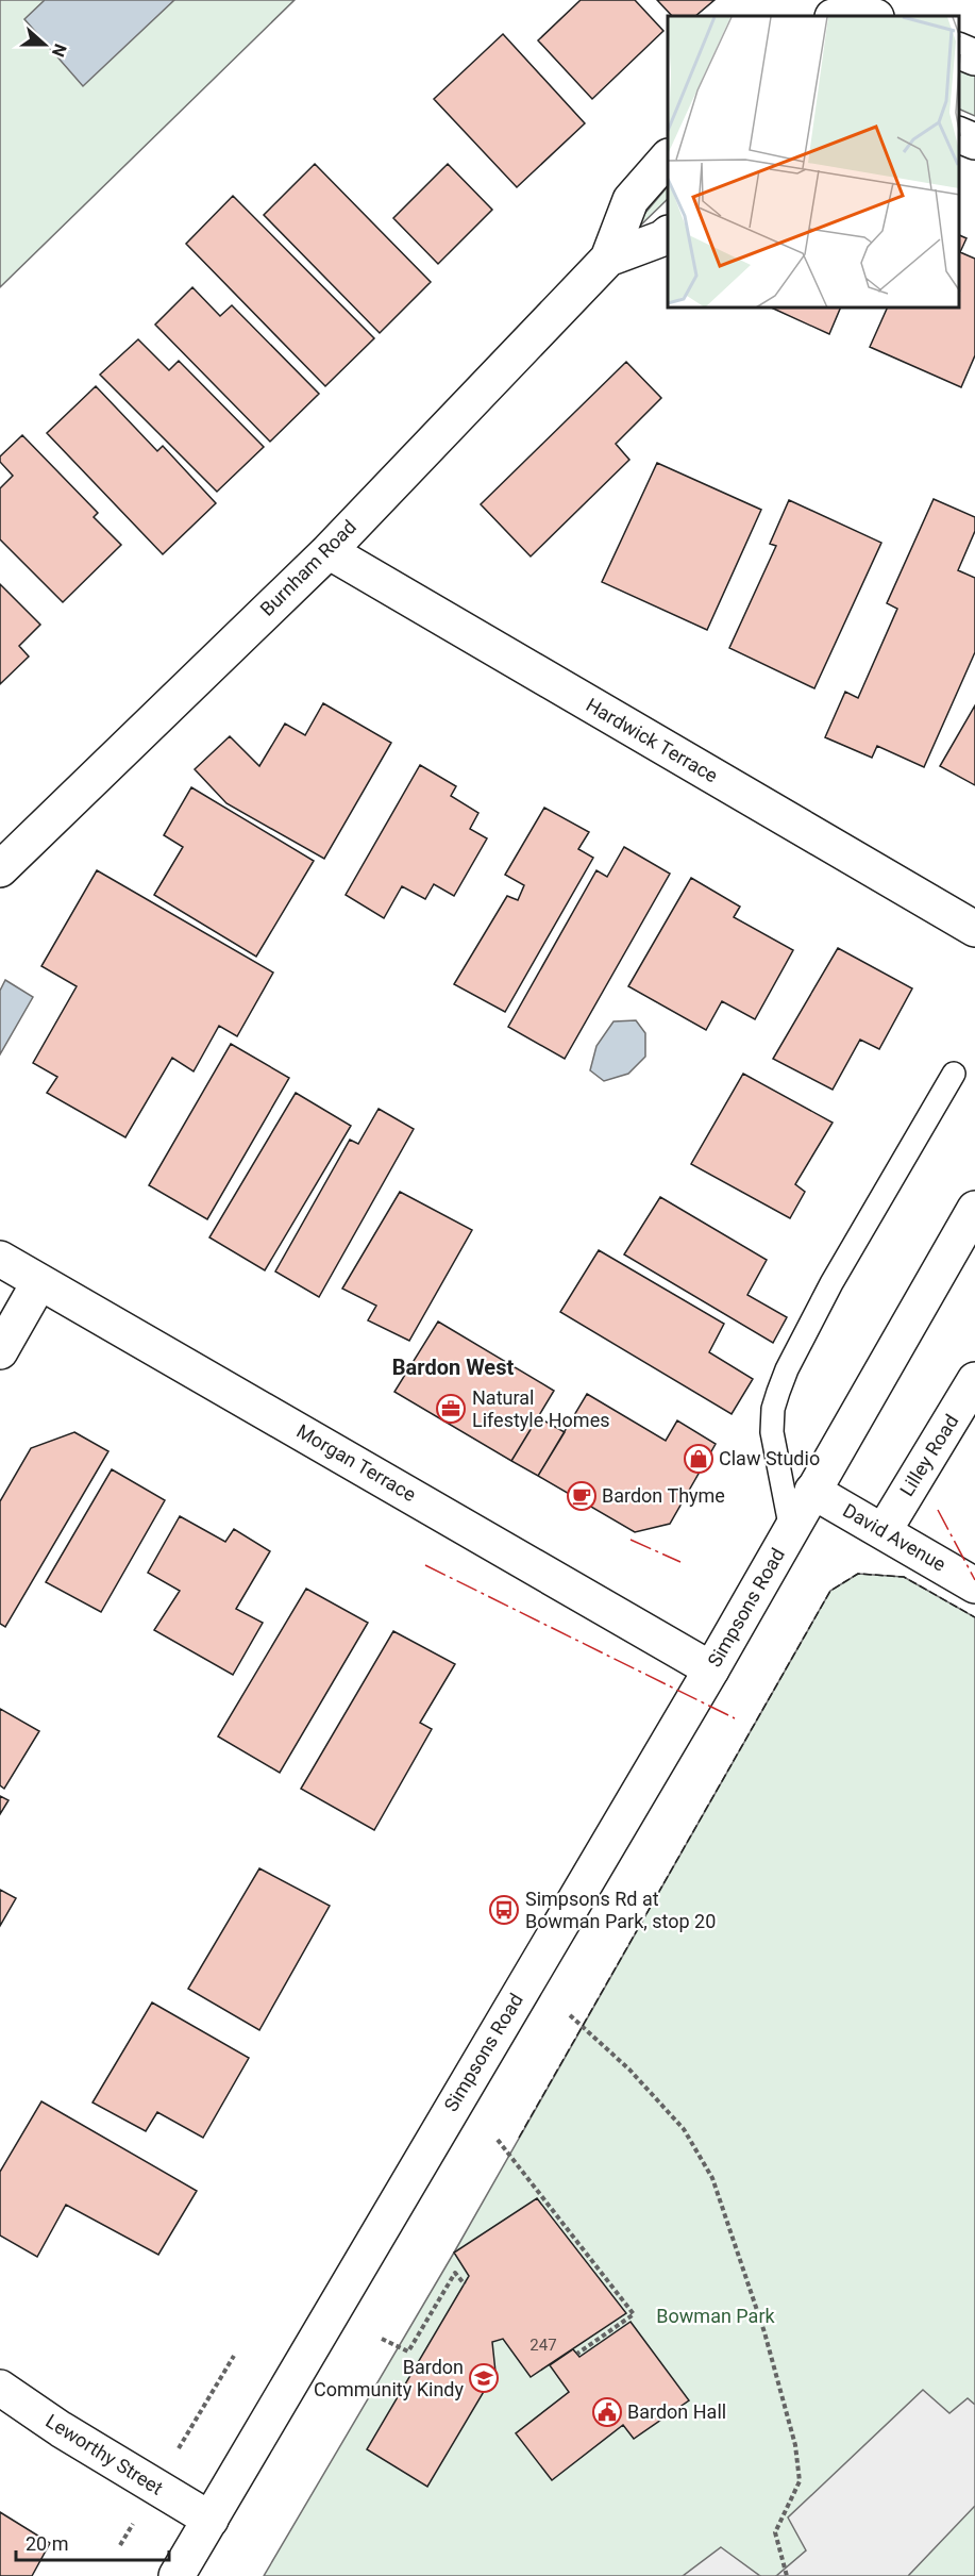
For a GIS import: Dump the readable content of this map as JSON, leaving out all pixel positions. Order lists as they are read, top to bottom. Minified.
{"streets":{"street":["Burnham Road","Hardwick Terrace","Lilley Road","Morgan Terrace","David Avenue","Simpsons Road","Leworthy Street"]},"crossings":[["Burnham Road","Hardwick Terrace"],["Lilley Road","David Avenue"],["Morgan Terrace","Simpsons Road"],["David Avenue","Simpsons Road"],["Simpsons Road","Leworthy Street"]],"districts":["Bardon West"],"parks":["Bowman Park"],"places":{"office":["Natural Lifestyle Homes"],"shop":["Claw Studio"],"cafe":["Bardon Thyme"],"bus stop":["Simpsons Rd at Bowman Park, stop 20"],"school or university":["Bardon Community Kindy"],"public building":["Bardon Hall"]},"house_numbers":["247"],"scale_bar":"20 m","north":"right"}
